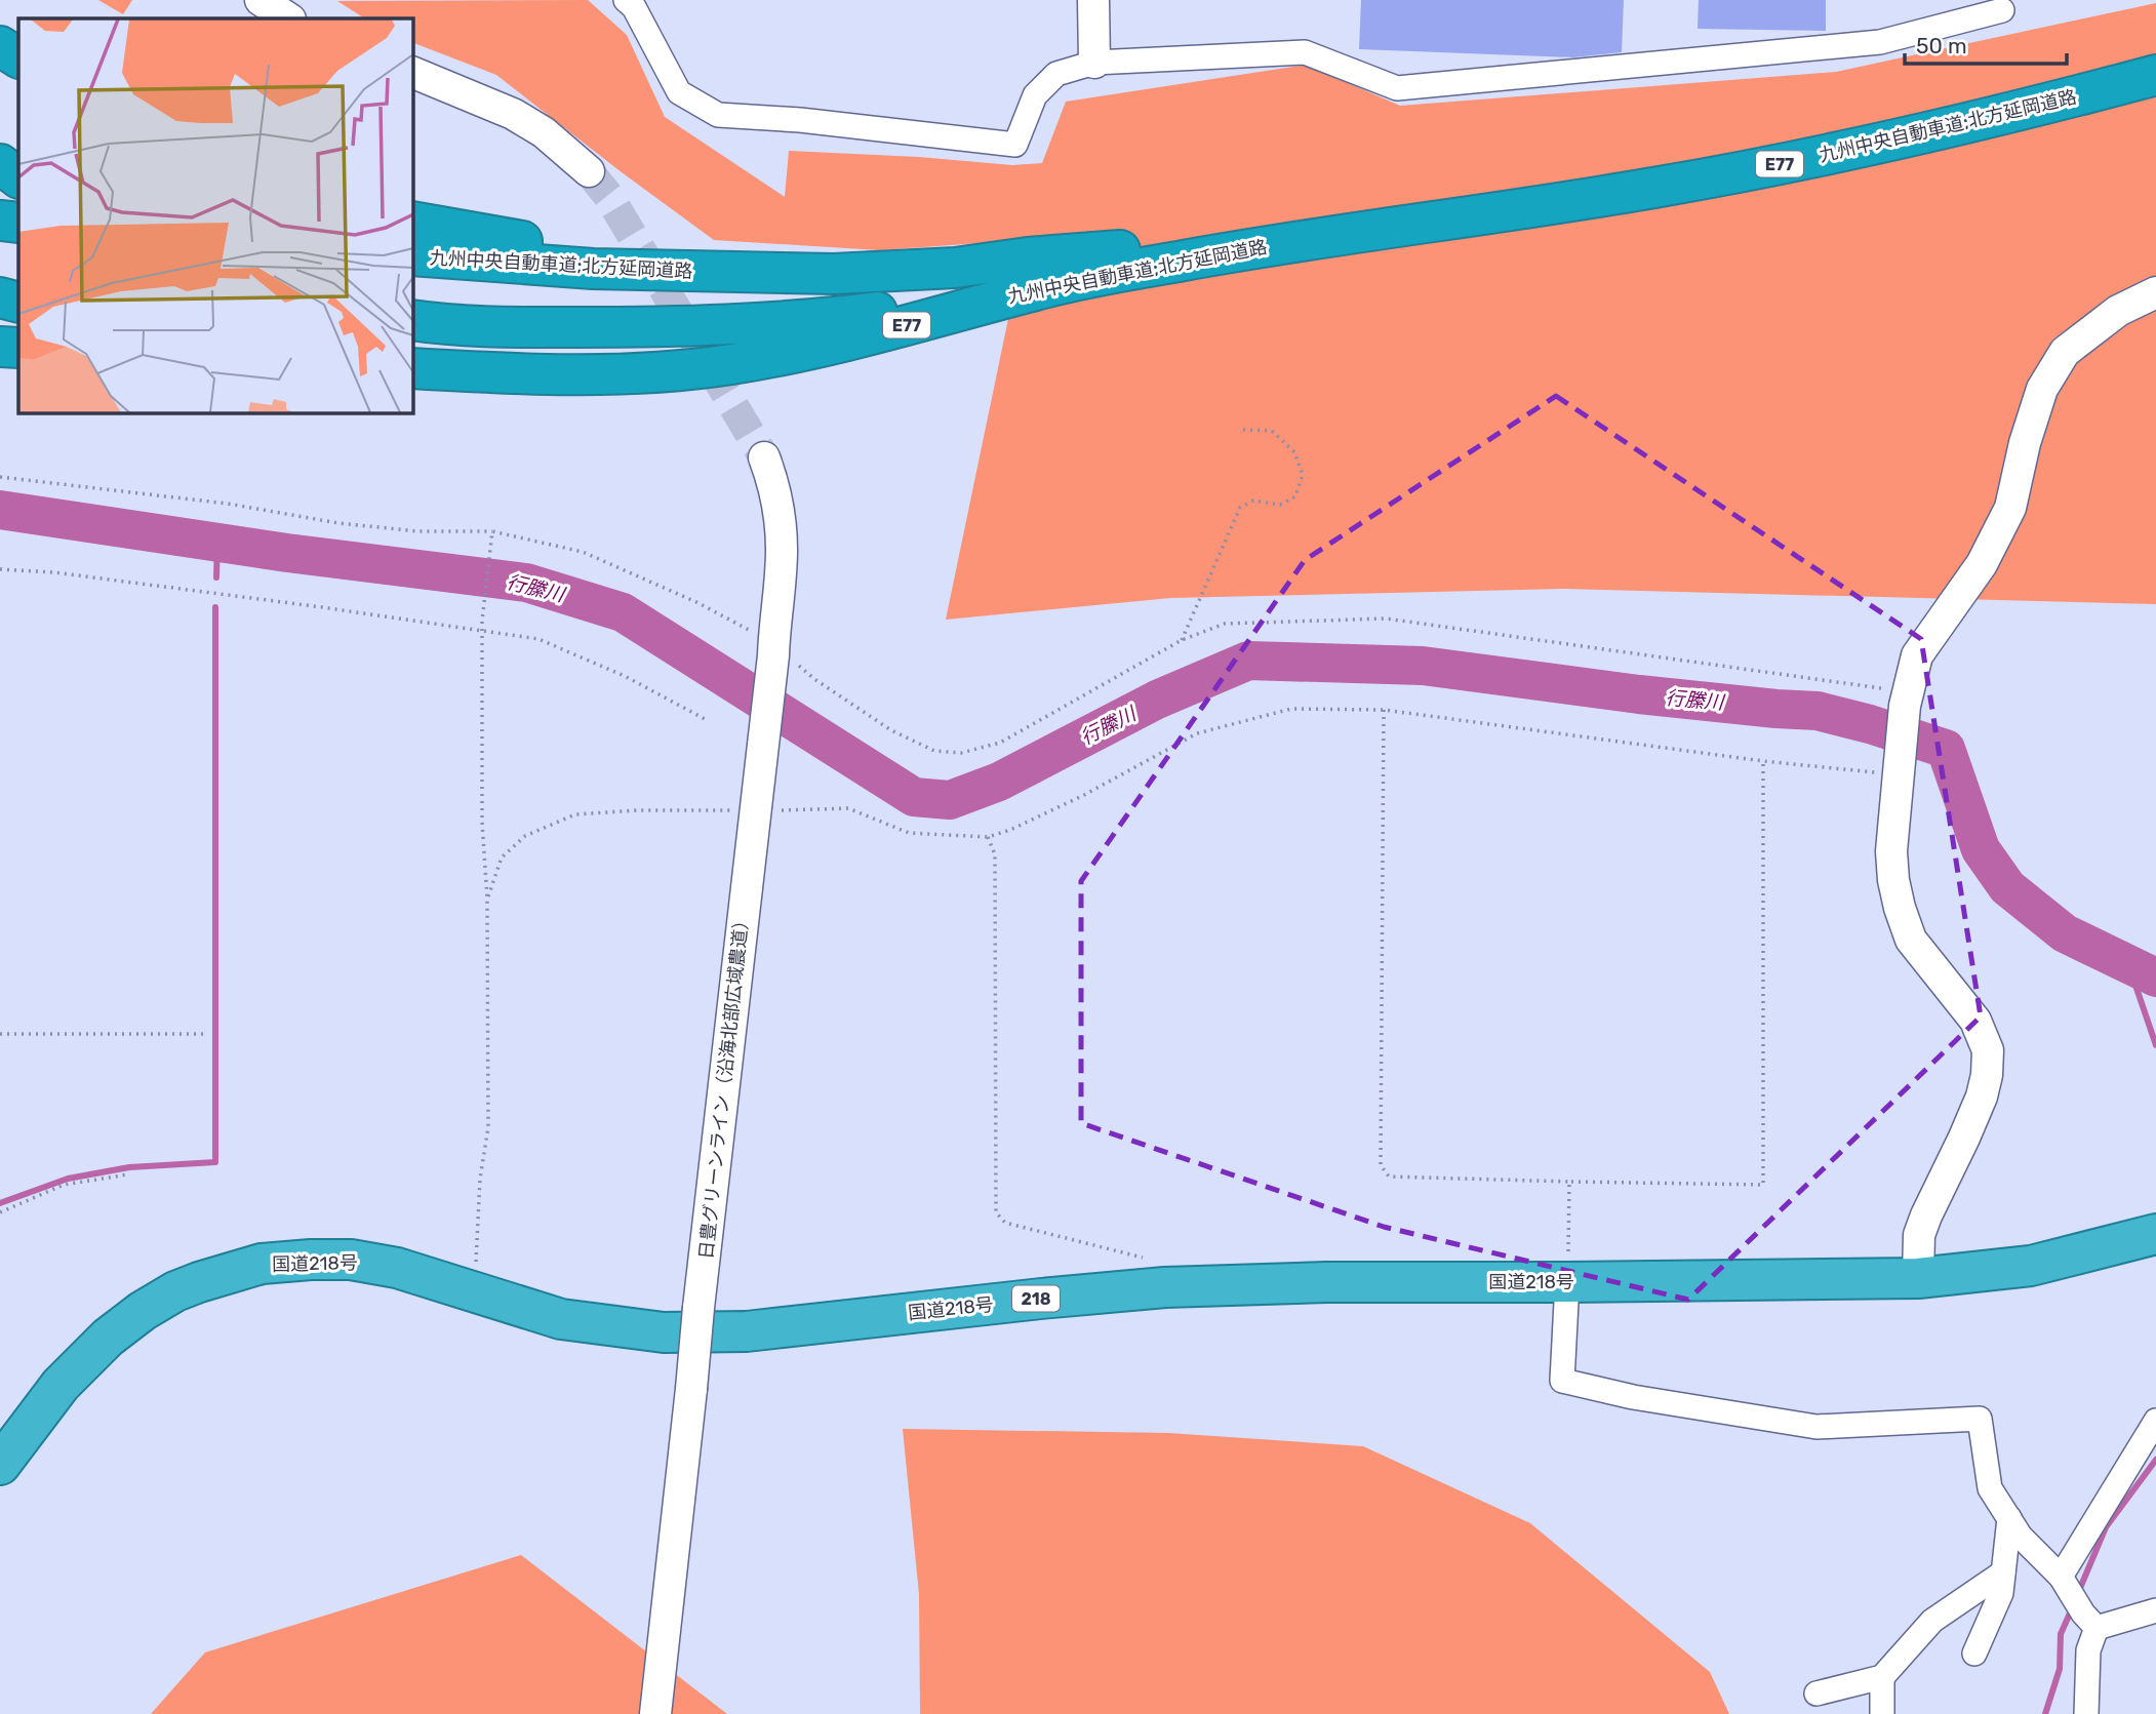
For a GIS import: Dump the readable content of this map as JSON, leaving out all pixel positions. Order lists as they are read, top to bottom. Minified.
{"streets":{"highway":["九州中央自動車道;北方延岡道路","E77","国道218号","218"],"street":["日豊グリーンライン（沿海北部広域農道）"]},"water":["行縢川"],"scale_bar":"50 m"}
